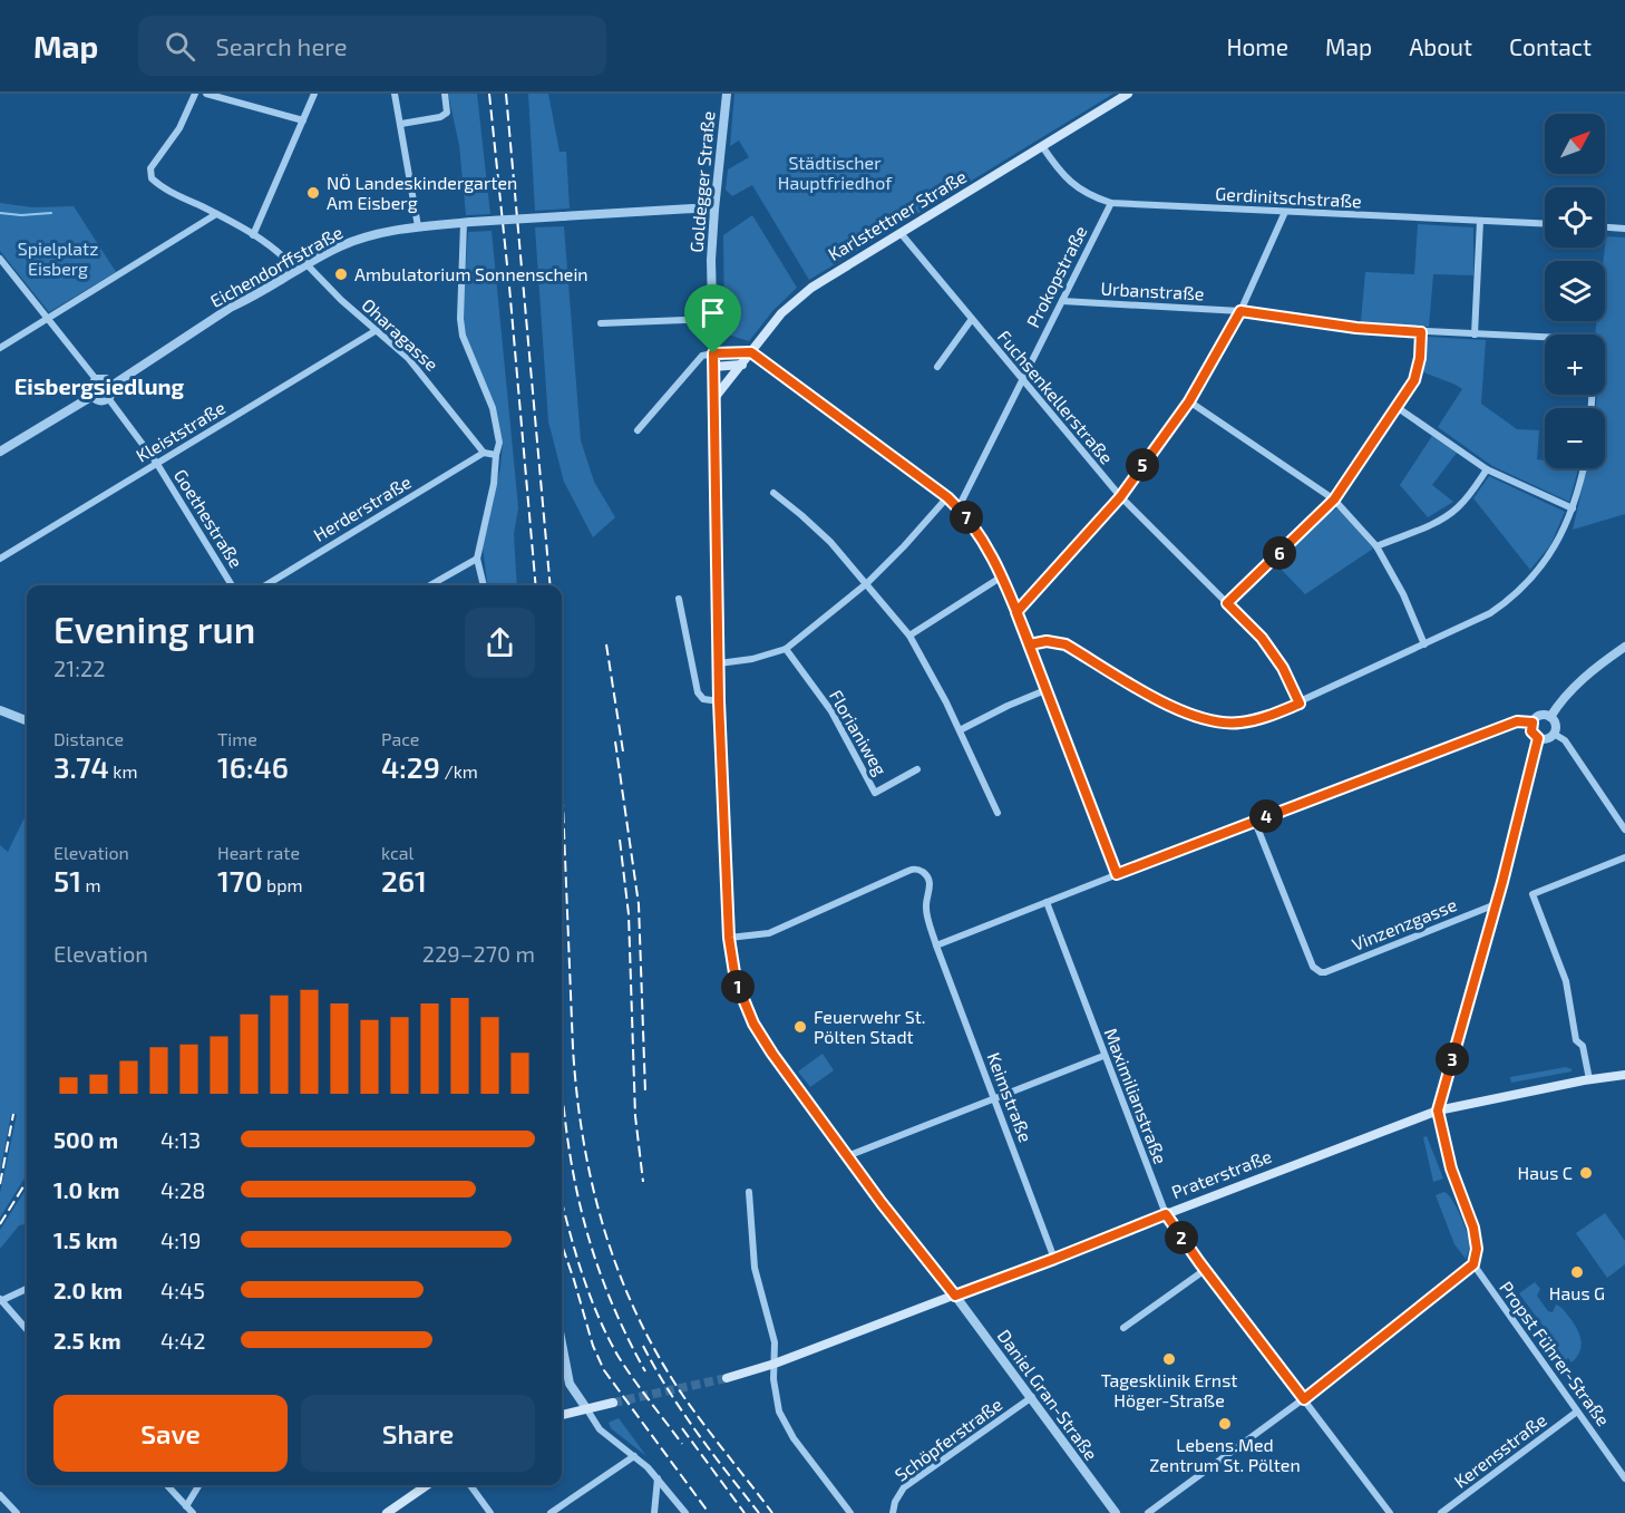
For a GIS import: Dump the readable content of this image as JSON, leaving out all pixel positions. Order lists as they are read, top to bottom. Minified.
{"streets":{"main road":["Goldegger Straße","Karlstettner Straße","Praterstraße"],"street":["Gerdinitschstraße","Eichendorffstraße","Prokopstraße","Urbanstraße","Oharagasse","Fuchsenkellerstraße","Kleiststraße","Herderstraße","Goethestraße","Florianiweg","Vinzenzgasse","Maximilianstraße","Keimstraße","Propst Führer-Straße","Daniel Gran-Straße","Schöpferstraße","Kerensstraße"]},"crossings":[["Goldegger Straße","Karlstettner Straße"],["Goldegger Straße","Eichendorffstraße"],["Goldegger Straße","Keimstraße"],["Goldegger Straße","Praterstraße"],["Goldegger Straße","Daniel Gran-Straße"],["Gerdinitschstraße","Karlstettner Straße"],["Gerdinitschstraße","Prokopstraße"],["Karlstettner Straße","Fuchsenkellerstraße"],["Eichendorffstraße","Oharagasse"],["Eichendorffstraße","Goethestraße"],["Prokopstraße","Urbanstraße"],["Prokopstraße","Fuchsenkellerstraße"],["Oharagasse","Kleiststraße"],["Oharagasse","Herderstraße"],["Kleiststraße","Goethestraße"],["Maximilianstraße","Praterstraße"],["Keimstraße","Praterstraße"],["Praterstraße","Daniel Gran-Straße"],["Propst Führer-Straße","Kerensstraße"],["Daniel Gran-Straße","Schöpferstraße"]],"districts":["Eisbergsiedlung"],"parks":["Städtischer Hauptfriedhof","Spielplatz Eisberg"],"places":["NÖ Landeskindergarten Am Eisberg","Ambulatorium Sonnenschein","Feuerwehr St. Pölten Stadt","Haus C","Haus G","Tagesklinik Ernst Höger-Straße","Lebens.Med Zentrum St. Pölten"],"north":"top right","page":{"header":"Map","search":"Search here","nav":["Home","Map","About","Contact"],"map_buttons":["+","−"],"pins":["5","7","6","4","1","3","2"],"heading":["Evening run","21:22"],"stats":[["Distance","3.74 km"],["Time","16:46"],["Pace","4:29 /km"],["Elevation","51 m"],["Heart rate","170 bpm"],["kcal","261"]],"chart":["Elevation","229–270 m"],"list":[{"name":"500 m","note":"4:13"},{"name":"1.0 km","note":"4:28"},{"name":"1.5 km","note":"4:19"},{"name":"2.0 km","note":"4:45"},{"name":"2.5 km","note":"4:42"}],"buttons":["Save","Share"]}}
